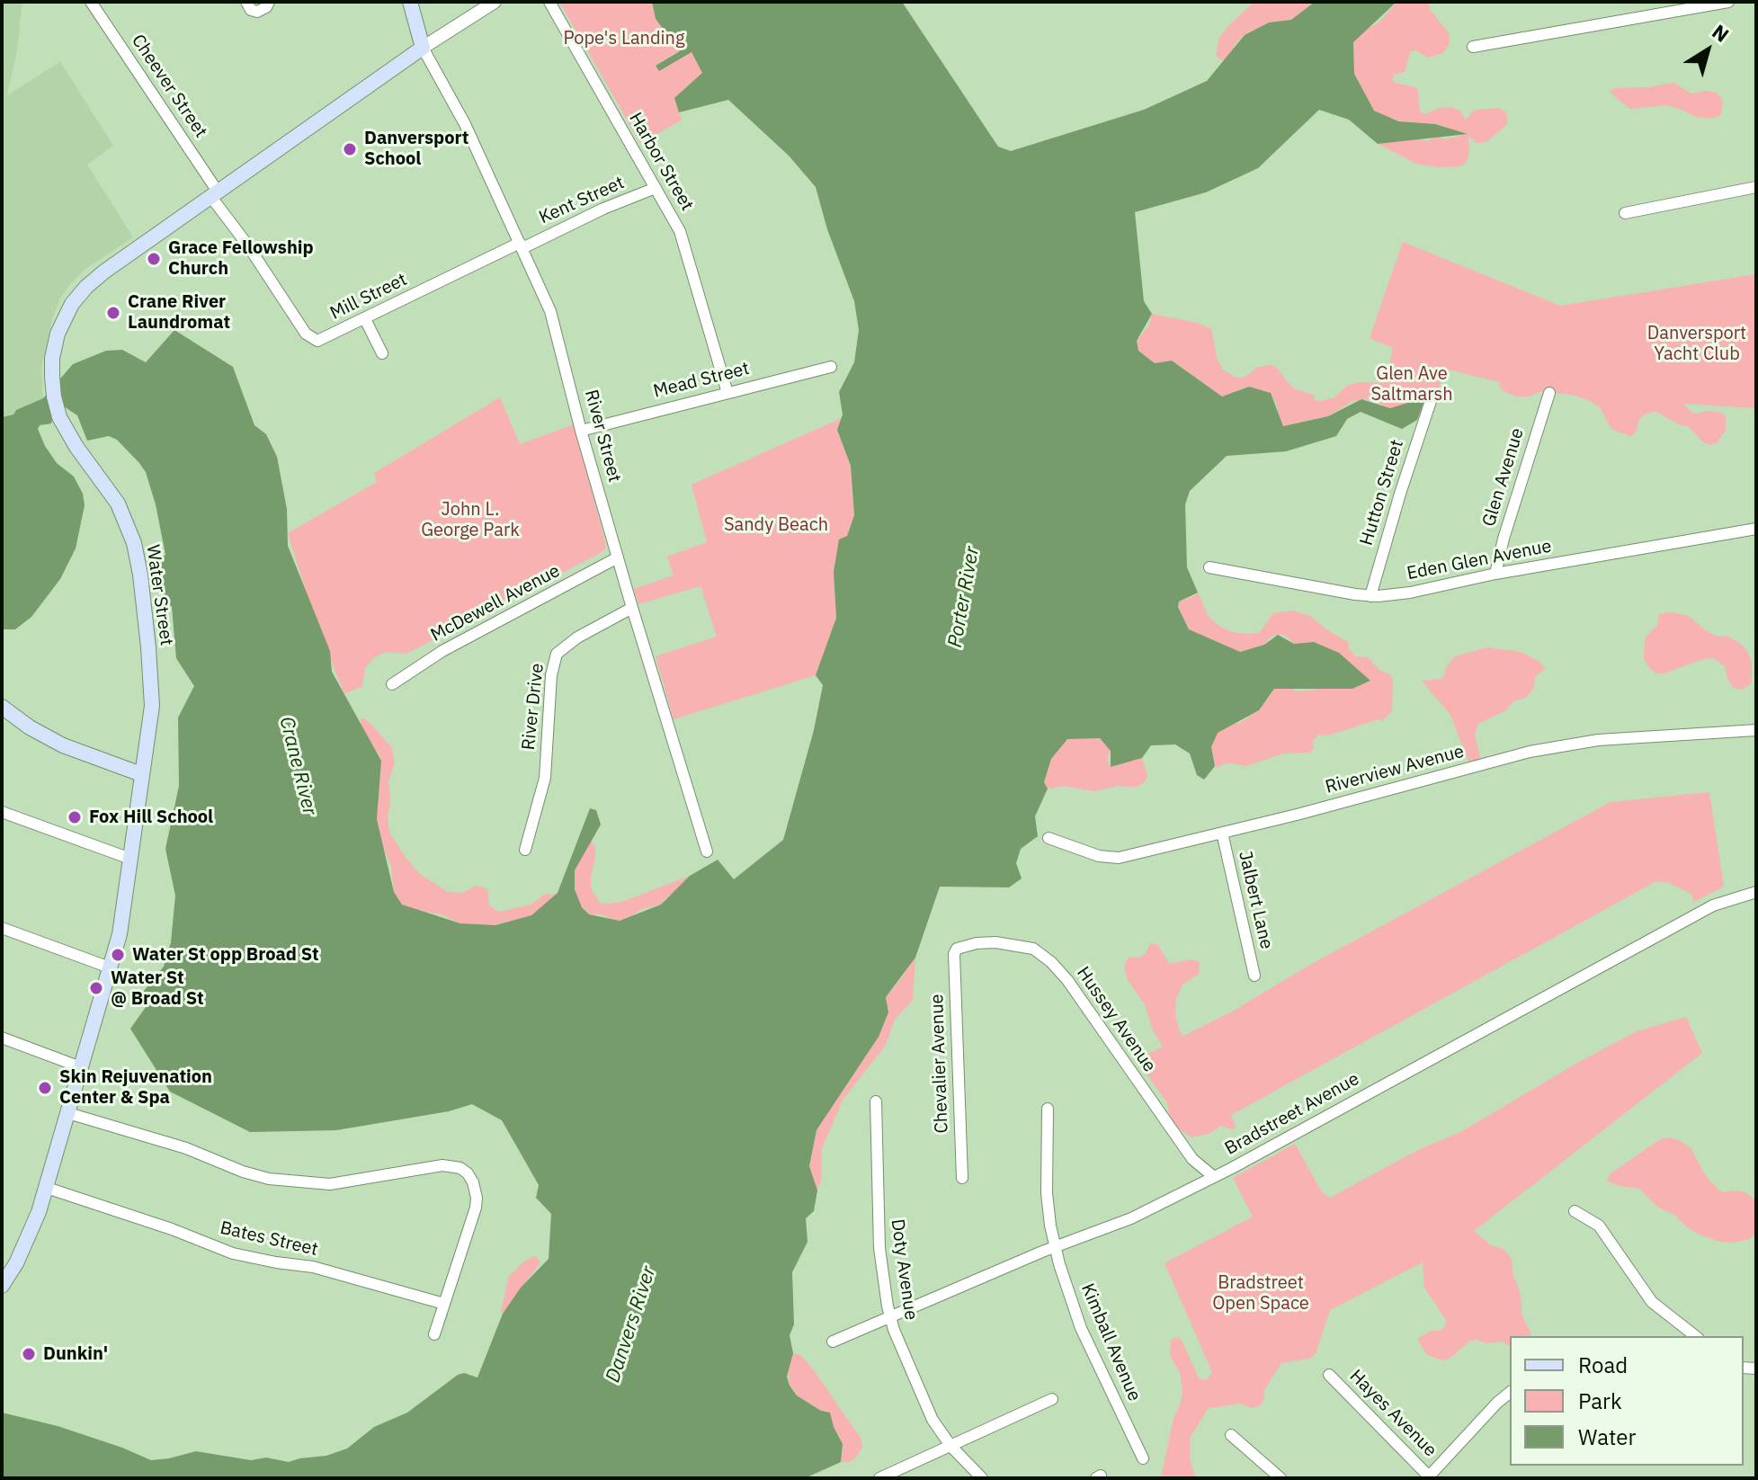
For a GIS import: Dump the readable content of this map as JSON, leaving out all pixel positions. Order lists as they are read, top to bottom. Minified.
{"streets":{"main road":["Water Street"],"street":["Cheever Street","Harbor Street","Kent Street","Mill Street","Mead Street","River Street","Glen Avenue","Hutton Street","Eden Glen Avenue","McDewell Avenue","River Drive","Riverview Avenue","Jalbert Lane","Hussey Avenue","Chevalier Avenue","Bradstreet Avenue","Bates Street","Doty Avenue","Kimball Avenue","Hayes Avenue"]},"crossings":[["Cheever Street","Mill Street"],["Cheever Street","Water Street"],["Harbor Street","Kent Street"],["Harbor Street","Mead Street"],["Kent Street","Mill Street"],["Kent Street","River Street"],["Mill Street","River Street"],["Mill Street","Water Street"],["Mead Street","River Street"],["River Street","Water Street"],["River Street","McDewell Avenue"],["River Street","River Drive"],["Glen Avenue","Eden Glen Avenue"],["Hutton Street","Eden Glen Avenue"],["Water Street","Bates Street"],["Riverview Avenue","Jalbert Lane"],["Hussey Avenue","Chevalier Avenue"],["Hussey Avenue","Bradstreet Avenue"],["Bradstreet Avenue","Doty Avenue"],["Bradstreet Avenue","Kimball Avenue"]],"water":["Porter River","Crane River","Danvers River"],"parks":["Pope's Landing","Danversport Yacht Club","Glen Ave Saltmarsh","John L. George Park","Sandy Beach","Bradstreet Open Space"],"places":["Danversport School","Grace Fellowship Church","Crane River Laundromat","Fox Hill School","Water St opp Broad St","Water St @ Broad St","Skin Rejuvenation Center & Spa","Dunkin'"],"legend":["Road","Park","Water"],"north":"top right"}
